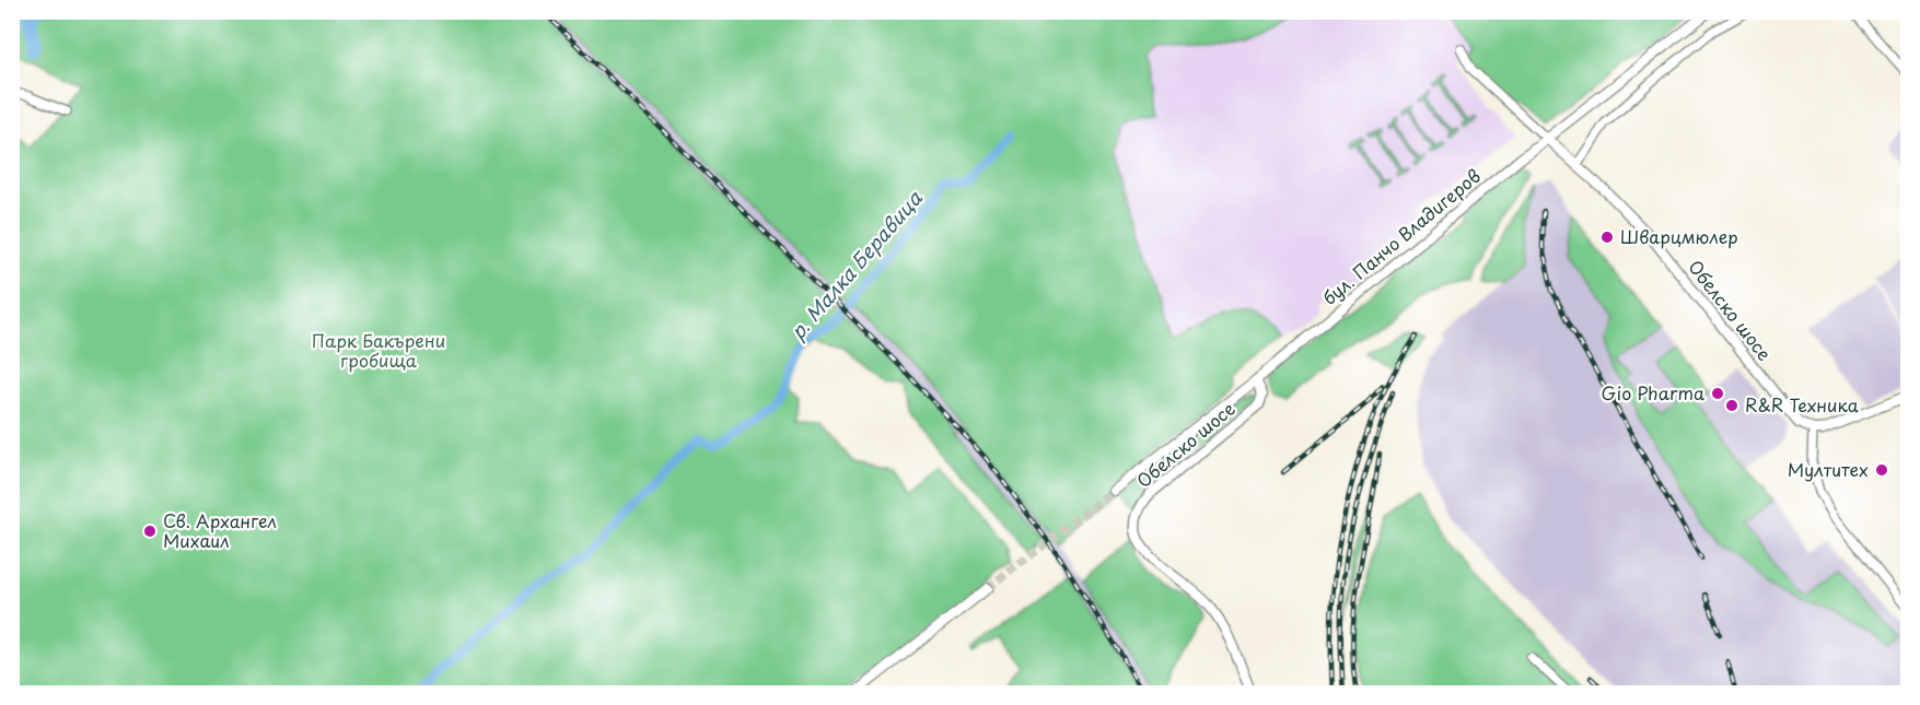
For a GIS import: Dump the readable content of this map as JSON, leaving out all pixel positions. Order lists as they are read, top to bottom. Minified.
{"streets":{"street":["бул. Панчо Владигеров","Обелско шосе"]},"crossings":[["бул. Панчо Владигеров","Обелско шосе"]],"water":["р. Малка Беравица"],"parks":["Парк Бакърени гробища"],"places":["Шварцмюлер","Gio Pharma","R&R Техника","Мултитех","Св. Архангел Михаил"]}
